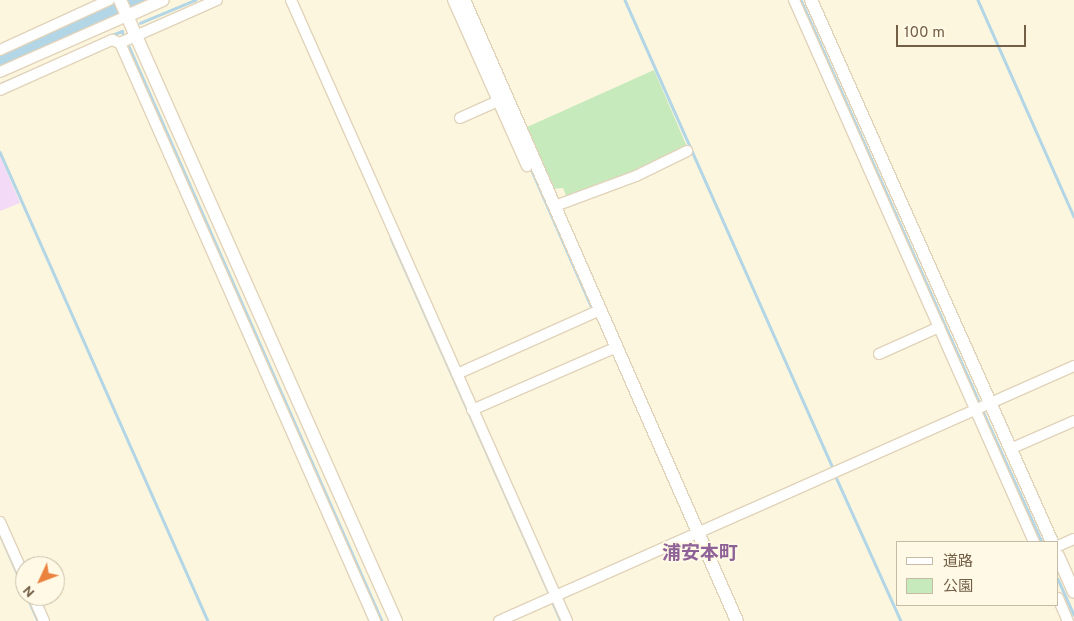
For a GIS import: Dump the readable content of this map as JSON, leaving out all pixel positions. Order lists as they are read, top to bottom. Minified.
{"districts":["浦安本町"],"legend":["道路","公園"],"scale_bar":"100 m","north":"bottom left"}
